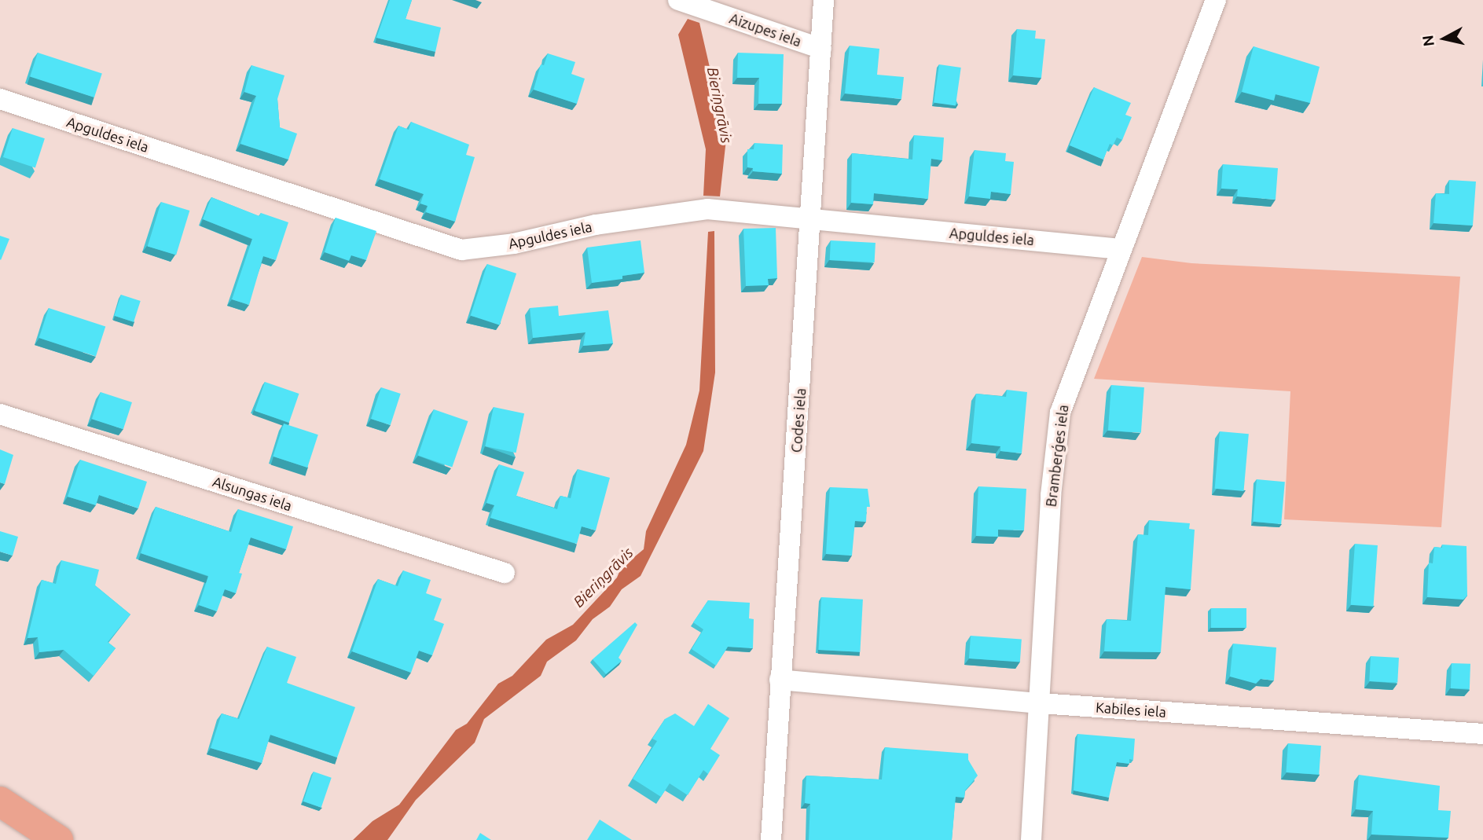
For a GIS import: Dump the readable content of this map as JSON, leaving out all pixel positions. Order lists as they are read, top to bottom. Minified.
{"streets":{"street":["Aizupes iela","Apguldes iela","Codes iela","Bramberģes iela","Alsungas iela","Kabiles iela"]},"crossings":[["Aizupes iela","Codes iela"],["Apguldes iela","Codes iela"],["Apguldes iela","Bramberģes iela"],["Codes iela","Kabiles iela"],["Bramberģes iela","Kabiles iela"]],"water":["Bieriņgrāvis"],"north":"left"}
